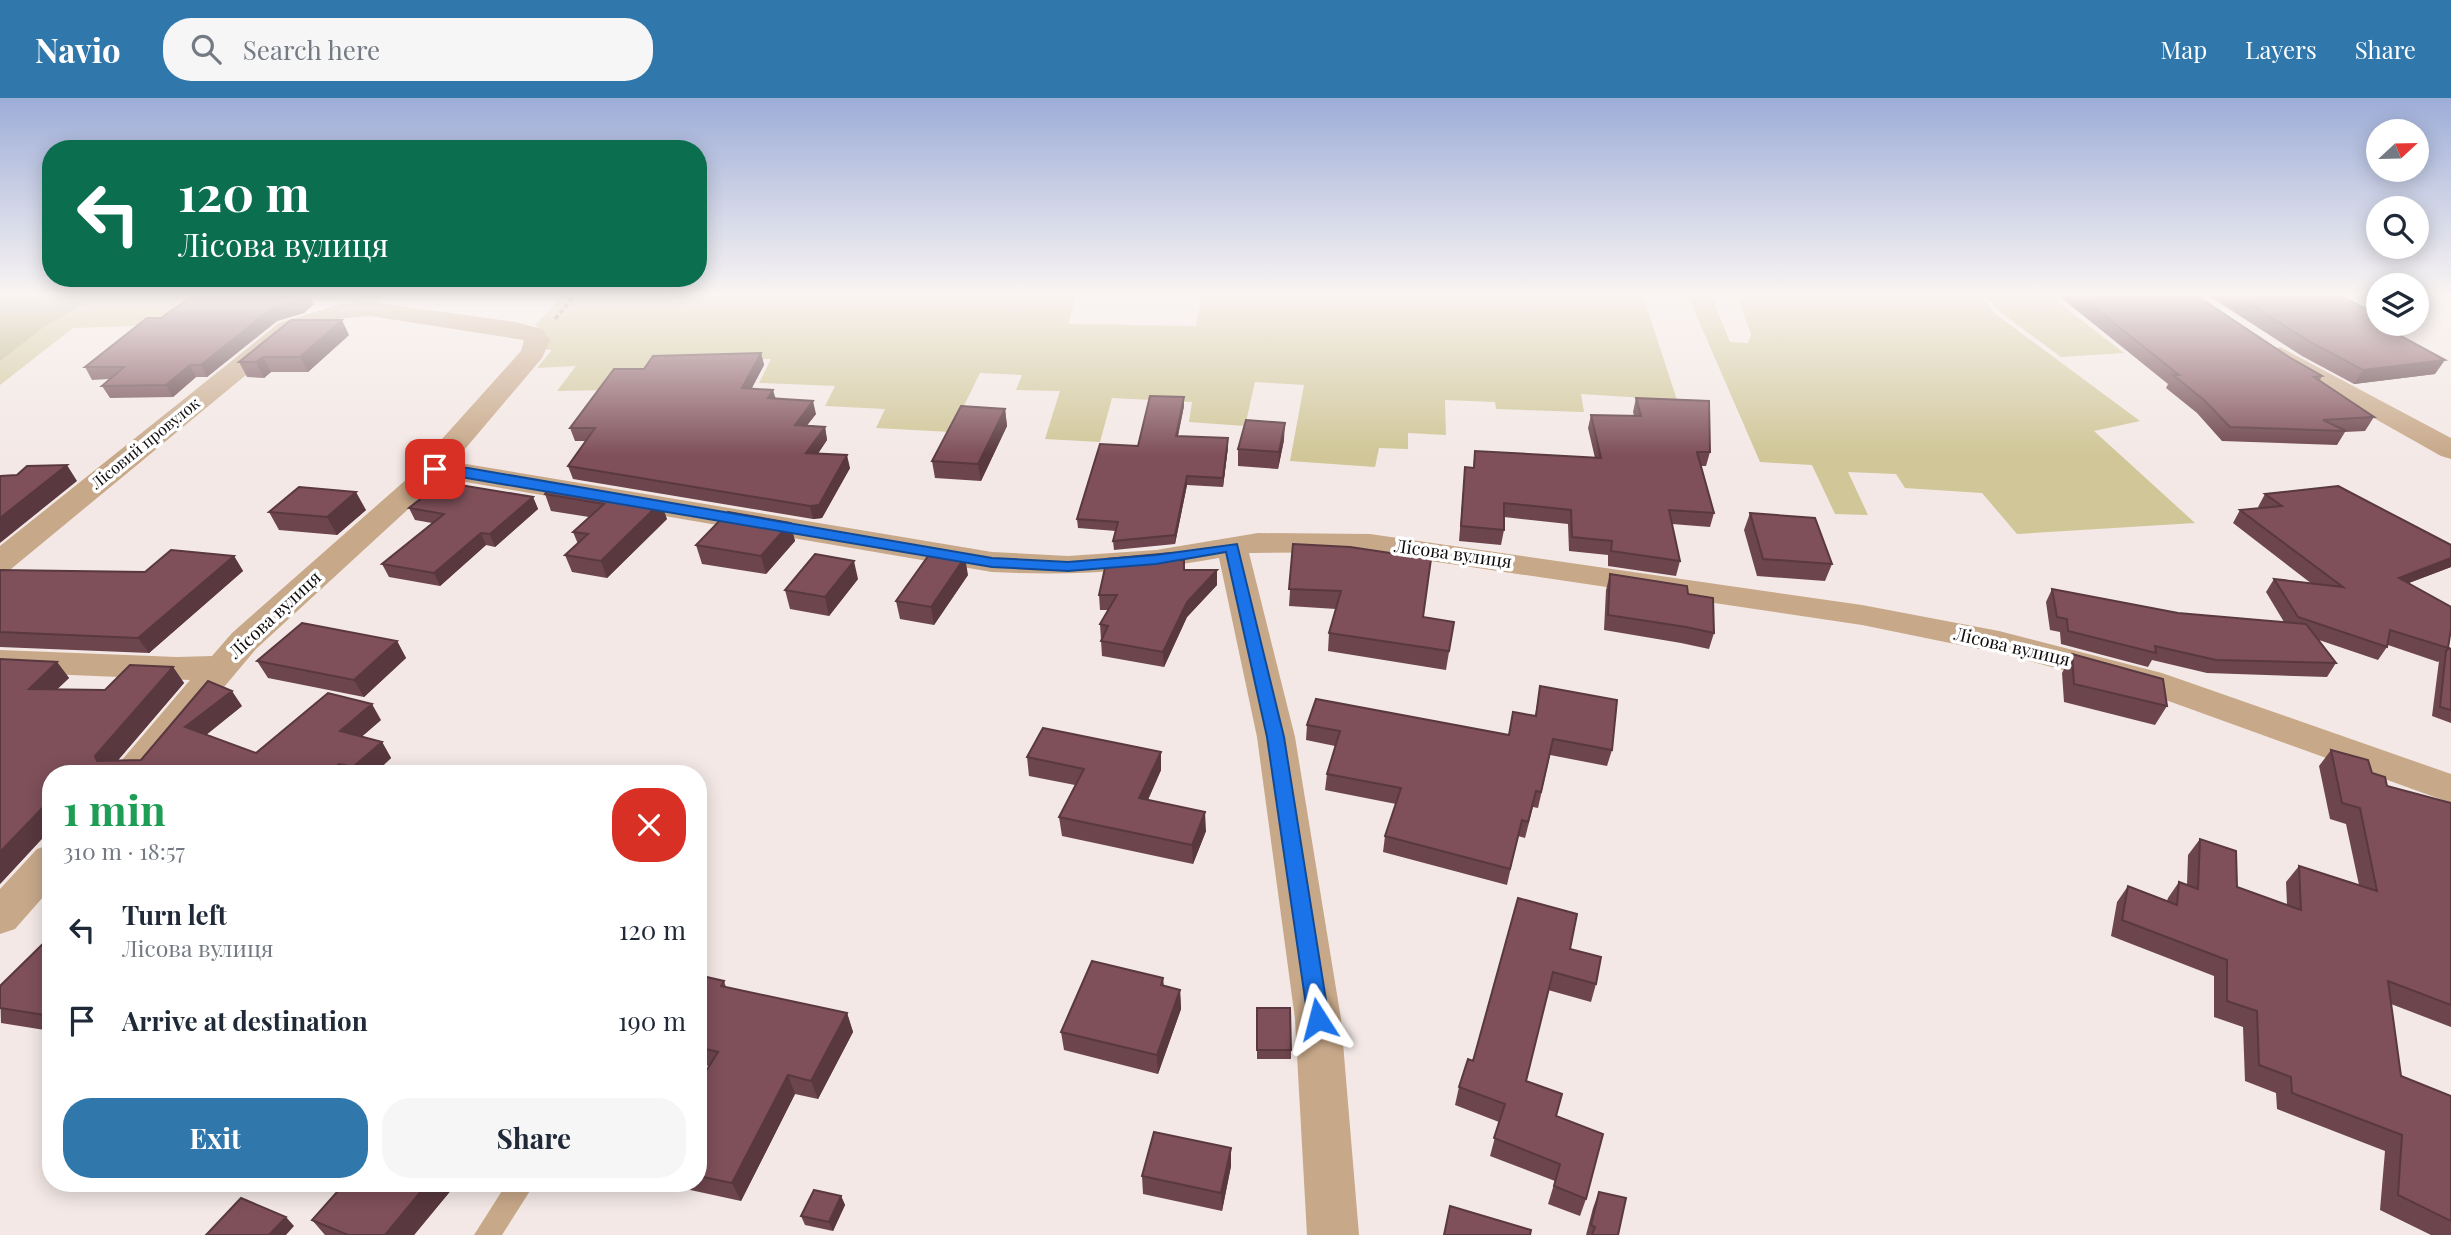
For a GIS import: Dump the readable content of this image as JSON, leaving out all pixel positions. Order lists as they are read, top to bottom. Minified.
{"streets":{"street":["Лісовий провулок","Лісова вулиця"]},"north":"right","page":{"header":"Navio","search":"Search here","nav":["Map","Layers","Share"],"turn":["120 m","Лісова вулиця"],"heading":["1 min","310 m · 18:57"],"list":[{"name":"Turn left","note":"Лісова вулиця","value":"120 m"},{"name":"Arrive at destination","value":"190 m"}],"buttons":["Exit","Share"]}}
